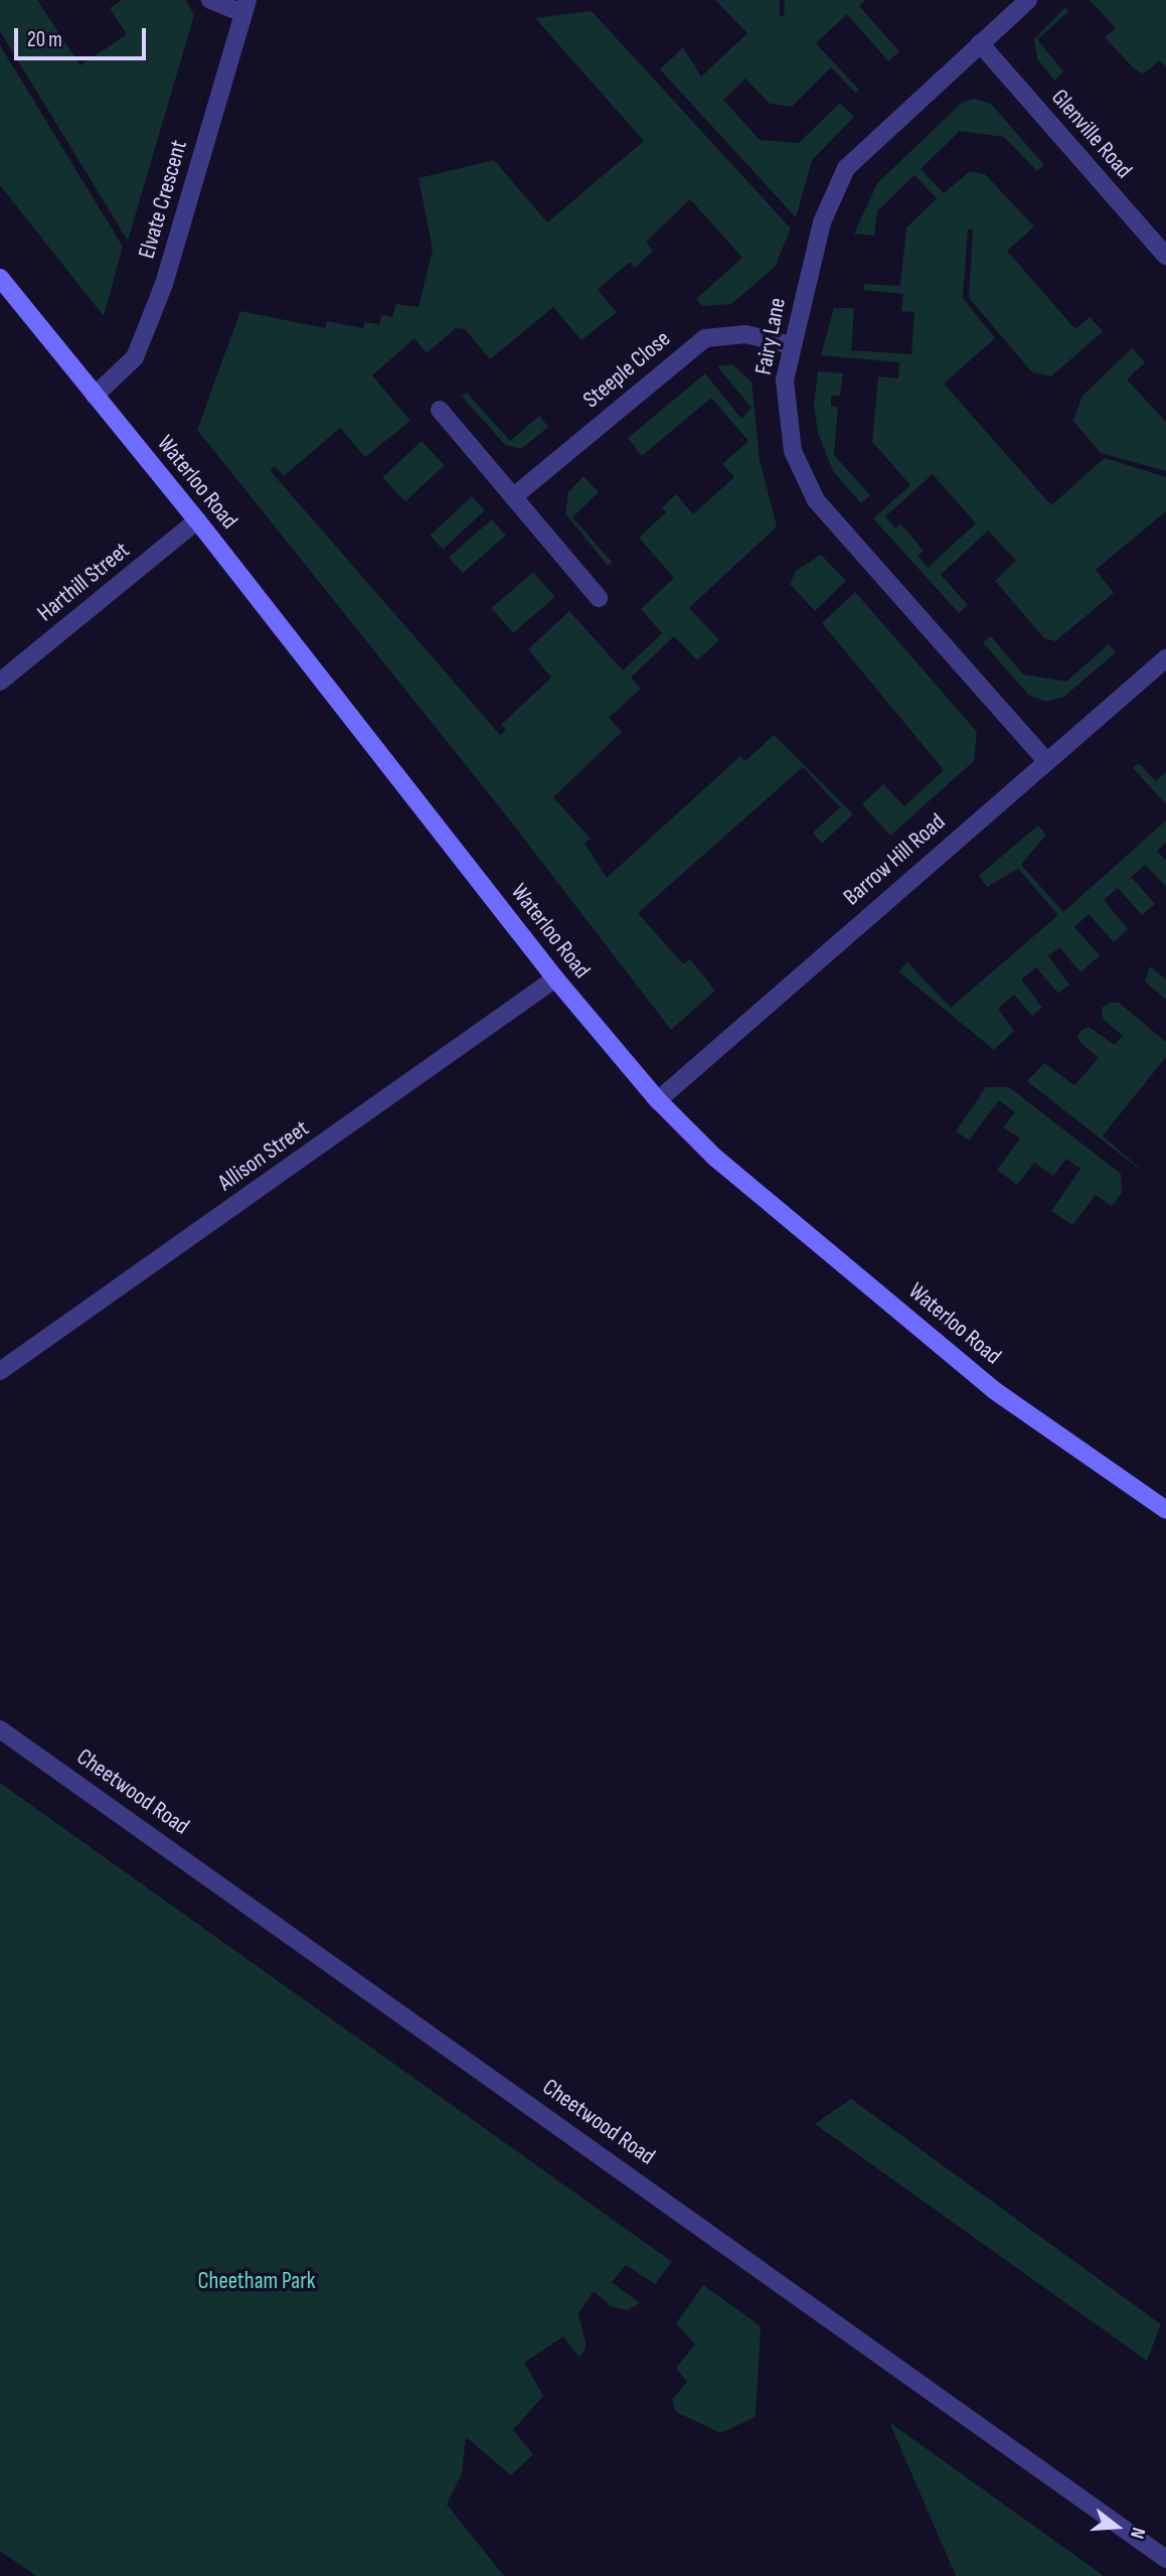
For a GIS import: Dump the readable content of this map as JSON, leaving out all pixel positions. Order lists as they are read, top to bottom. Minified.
{"streets":{"main road":["Waterloo Road"],"street":["Glenville Road","Elvate Crescent","Fairy Lane","Steeple Close","Harthill Street","Barrow Hill Road","Allison Street","Cheetwood Road"]},"crossings":[["Glenville Road","Fairy Lane"],["Elvate Crescent","Waterloo Road"],["Fairy Lane","Steeple Close"],["Fairy Lane","Barrow Hill Road"],["Waterloo Road","Harthill Street"],["Waterloo Road","Barrow Hill Road"],["Waterloo Road","Allison Street"]],"parks":["Cheetham Park"],"scale_bar":"20 m","north":"right"}
